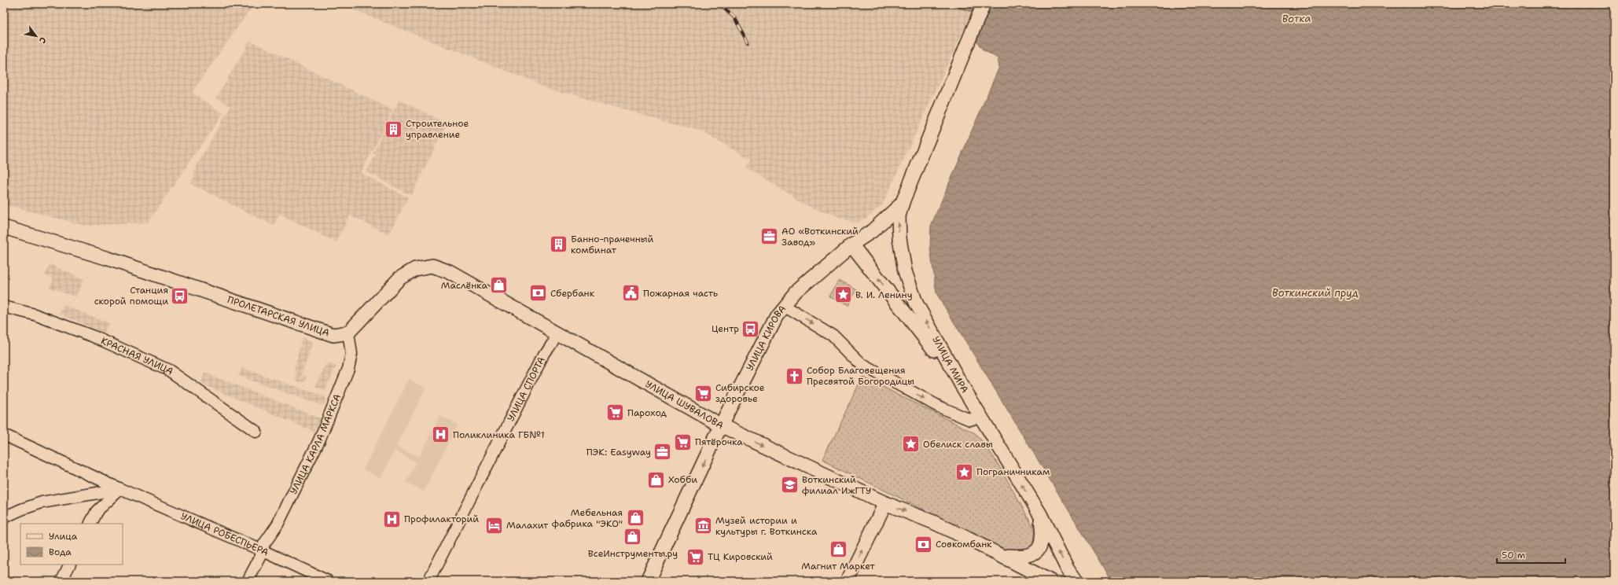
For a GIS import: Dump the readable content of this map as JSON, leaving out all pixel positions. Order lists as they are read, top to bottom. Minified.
{"streets":{"main road":["ПРОЛЕТАРСКАЯ УЛИЦА","УЛИЦА КИРОВА","УЛИЦА МИРА","УЛИЦА ШУВАЛОВА"],"street":["КРАСНАЯ УЛИЦА","УЛИЦА СПОРТА","УЛИЦА КАРЛА МАРКСА","УЛИЦА РОБЕСПЬЕРА"]},"crossings":[["ПРОЛЕТАРСКАЯ УЛИЦА","УЛИЦА КАРЛА МАРКСА"],["УЛИЦА КИРОВА","УЛИЦА МИРА"],["УЛИЦА КИРОВА","УЛИЦА ШУВАЛОВА"],["УЛИЦА МИРА","УЛИЦА ШУВАЛОВА"],["УЛИЦА СПОРТА","УЛИЦА ШУВАЛОВА"],["УЛИЦА КАРЛА МАРКСА","УЛИЦА РОБЕСПЬЕРА"]],"one_way":["УЛИЦА КИРОВА","УЛИЦА ШУВАЛОВА"],"water":["Вотка","Воткинский пруд"],"places":{"building":["Строительное управление","Банно-прачечный комбинат"],"office":["АО «Воткинский Завод»","ПЭК: Easyway"],"shop":["Маслёнка","Хобби","Мебельная фабрика \"ЭКО\"","ВсеИнструменты.ру","Магнит Маркет"],"bank":["Сбербанк","Совкомбанк"],"public building":["Пожарная часть"],"place":["В. И. Ленину","Обелиск славы","Пограничникам"],"bus stop":["Станция скорой помощи","Центр"],"church":["Собор Благовещения Пресвятой Богородицы"],"supermarket":["Сибирское здоровье","Пароход","Пятёрочка","ТЦ Кировский"],"hospital":["Поликлиника ГБ№1","Профилакторий"],"school or university":["Воткинский филиал ИжГТУ"],"hotel":["Малахит"],"museum":["Музей истории и культуры г. Воткинска"]},"legend":["Улица","Вода"],"scale_bar":"50 m","north":"bottom right"}
